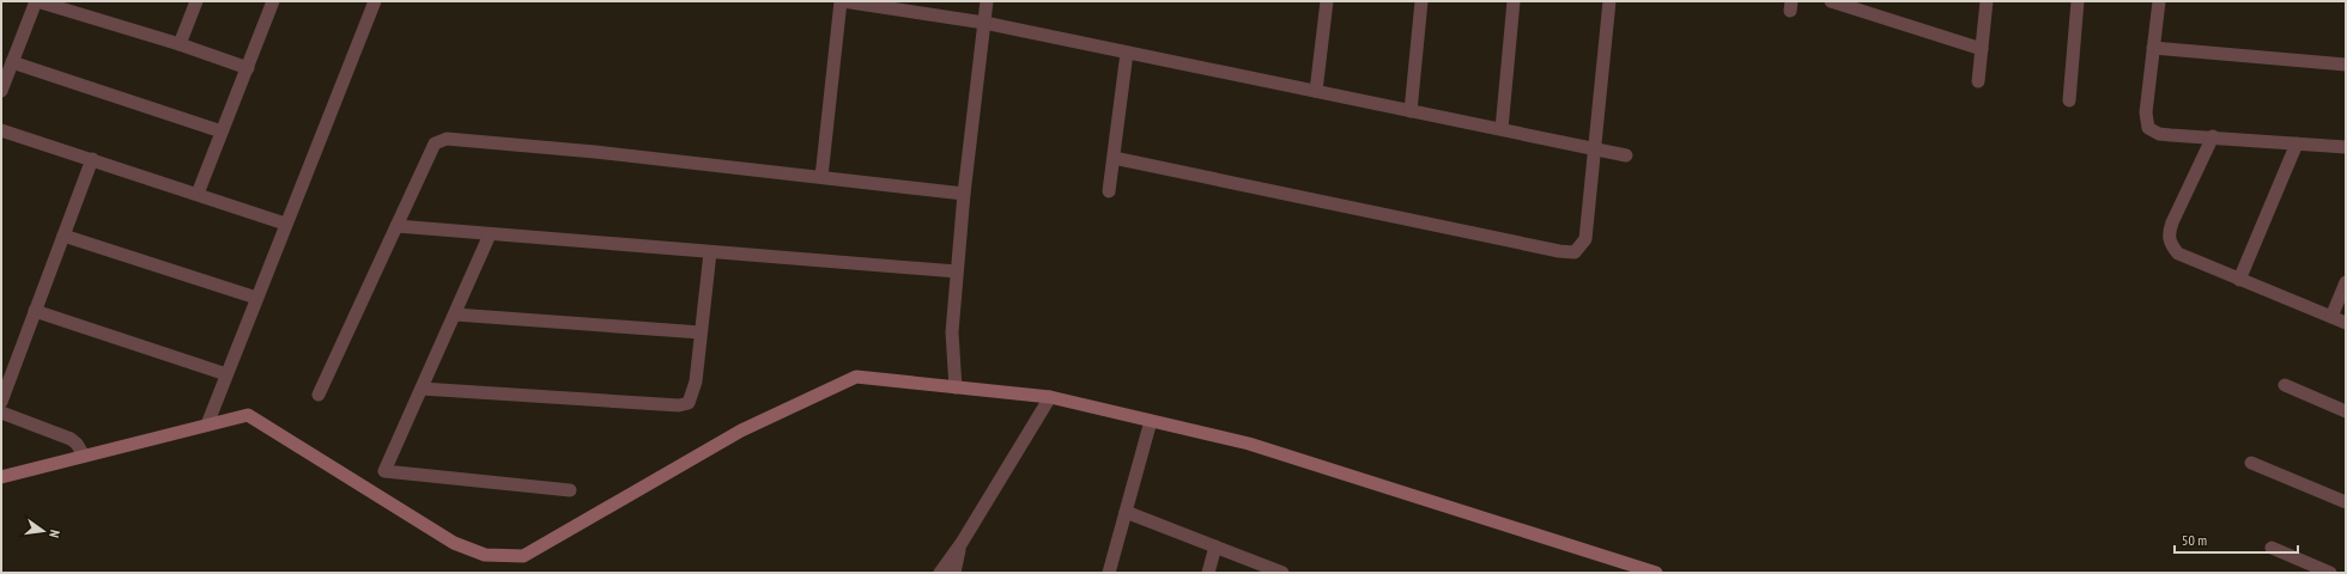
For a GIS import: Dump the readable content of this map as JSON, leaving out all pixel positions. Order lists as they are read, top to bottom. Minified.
{"scale_bar":"50 m","north":"right"}
